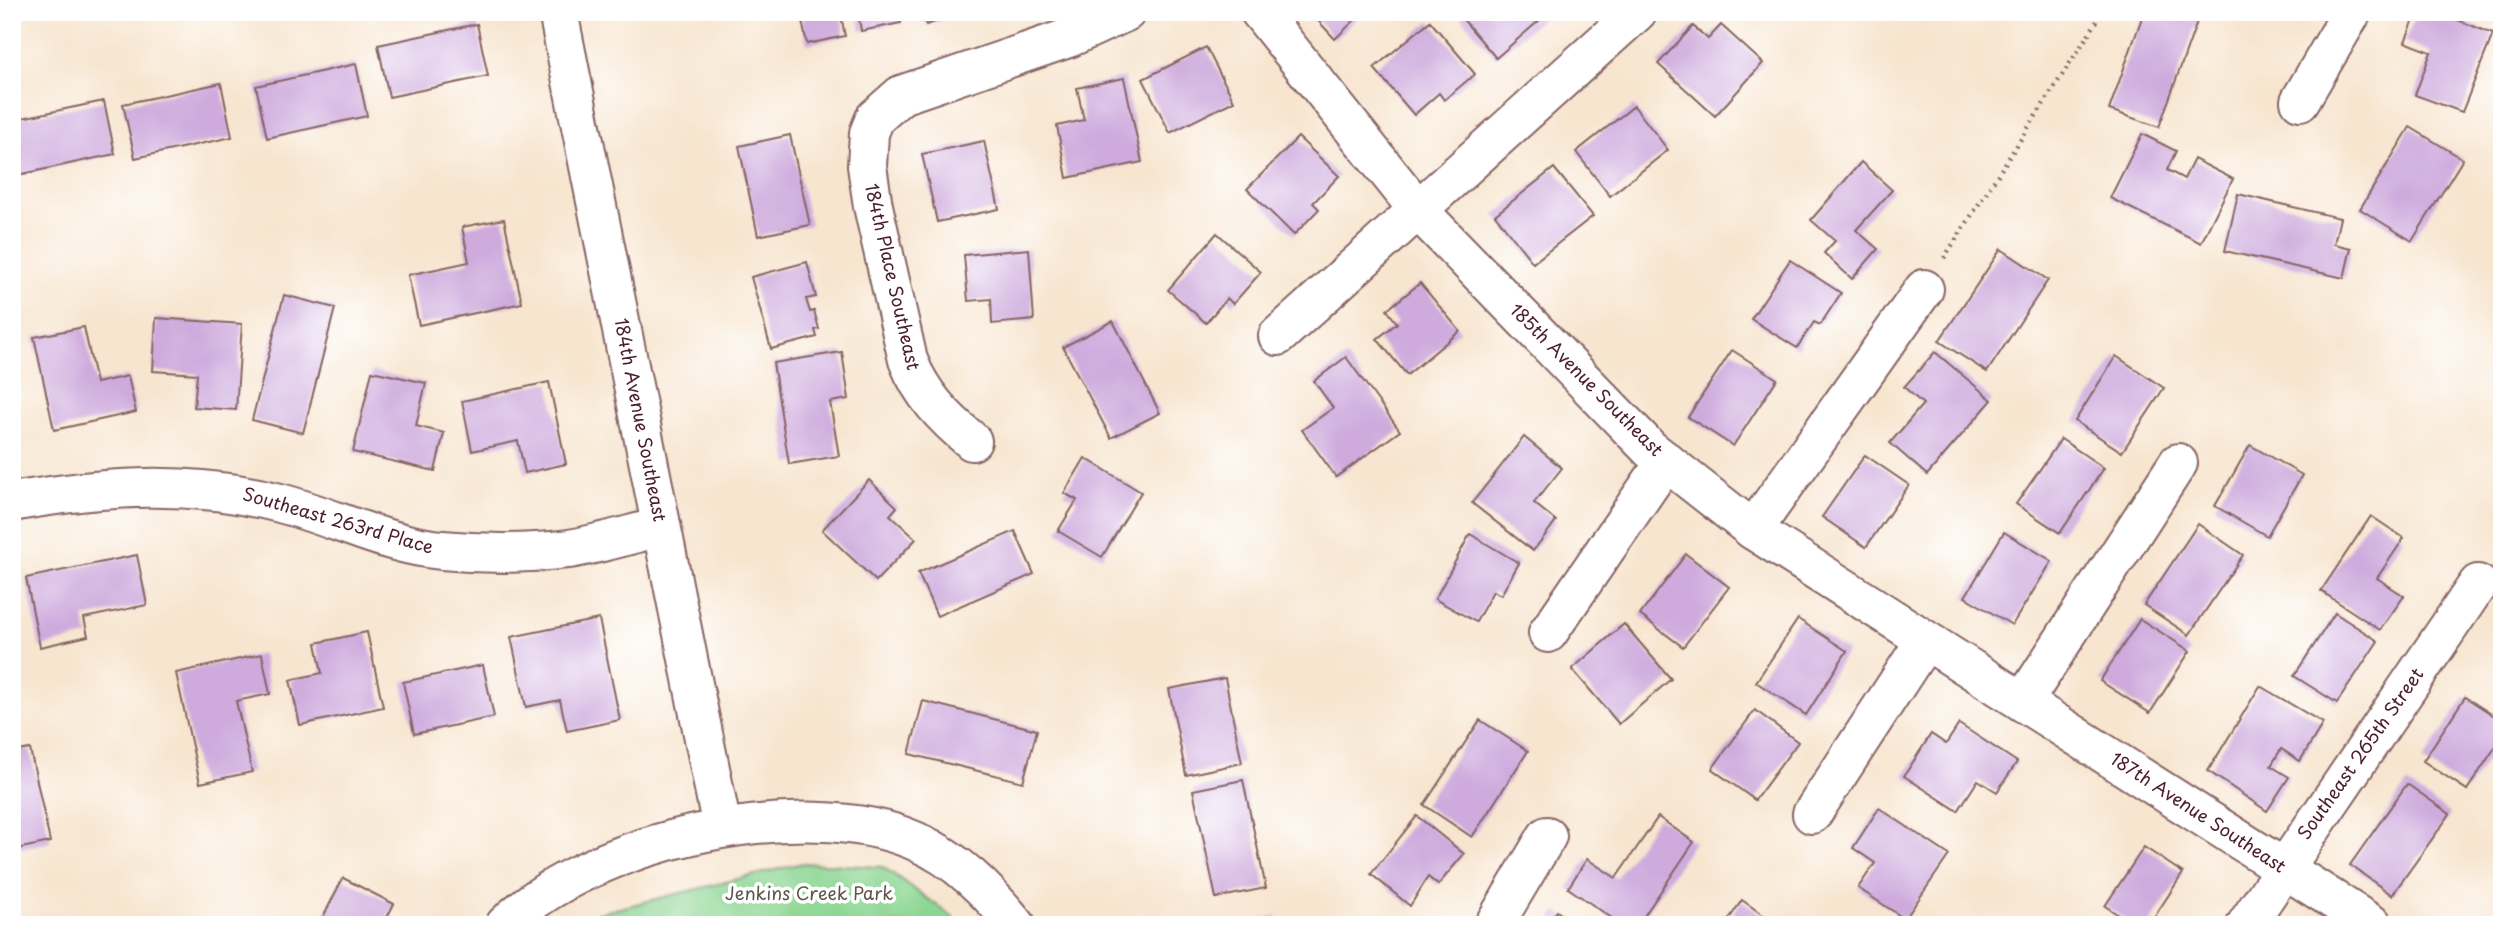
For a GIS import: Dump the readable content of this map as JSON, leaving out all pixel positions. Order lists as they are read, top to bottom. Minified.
{"streets":{"street":["184th Place Southeast","185th Avenue Southeast","184th Avenue Southeast","Southeast 263rd Place","Southeast 265th Street","187th Avenue Southeast"]},"crossings":[["185th Avenue Southeast","187th Avenue Southeast"],["184th Avenue Southeast","Southeast 263rd Place"],["Southeast 265th Street","187th Avenue Southeast"]],"parks":["Jenkins Creek Park"]}
